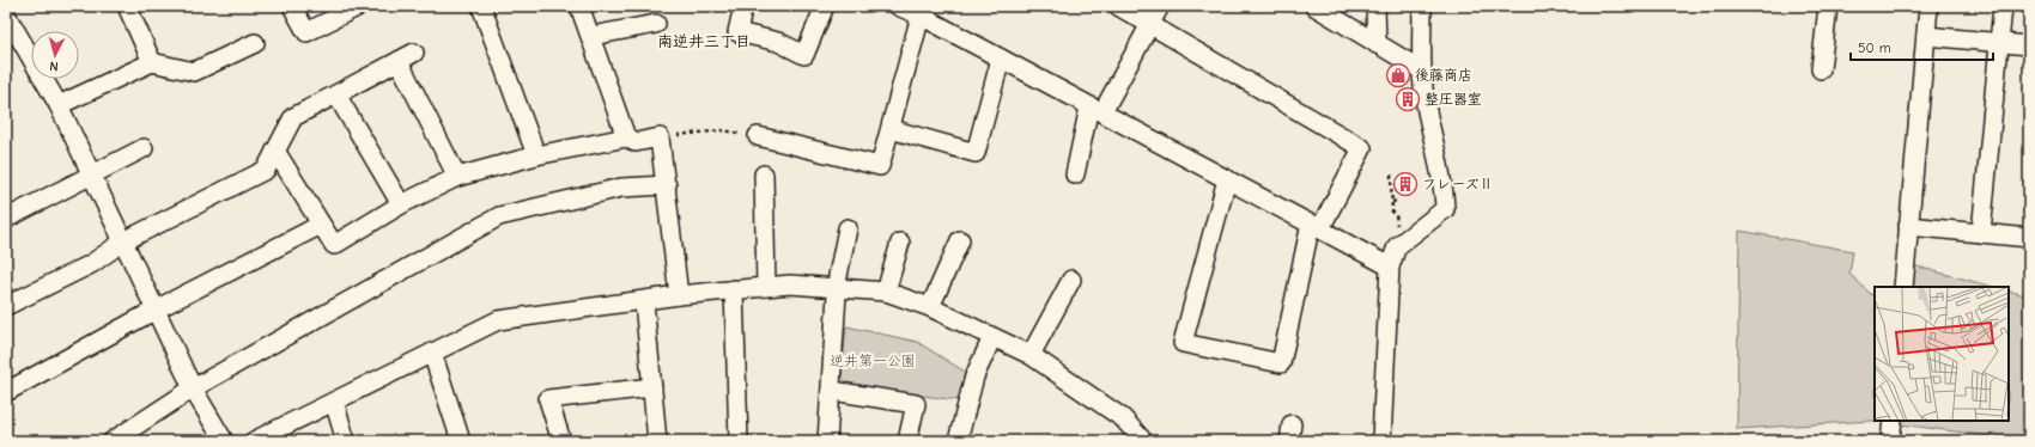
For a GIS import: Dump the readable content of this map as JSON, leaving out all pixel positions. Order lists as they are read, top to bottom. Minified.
{"districts":["南逆井三丁目"],"parks":["逆井第一公園"],"places":{"shop":["後藤商店"],"building":["整圧器室","フレーズⅡ"]},"scale_bar":"50 m","north":"bottom"}
